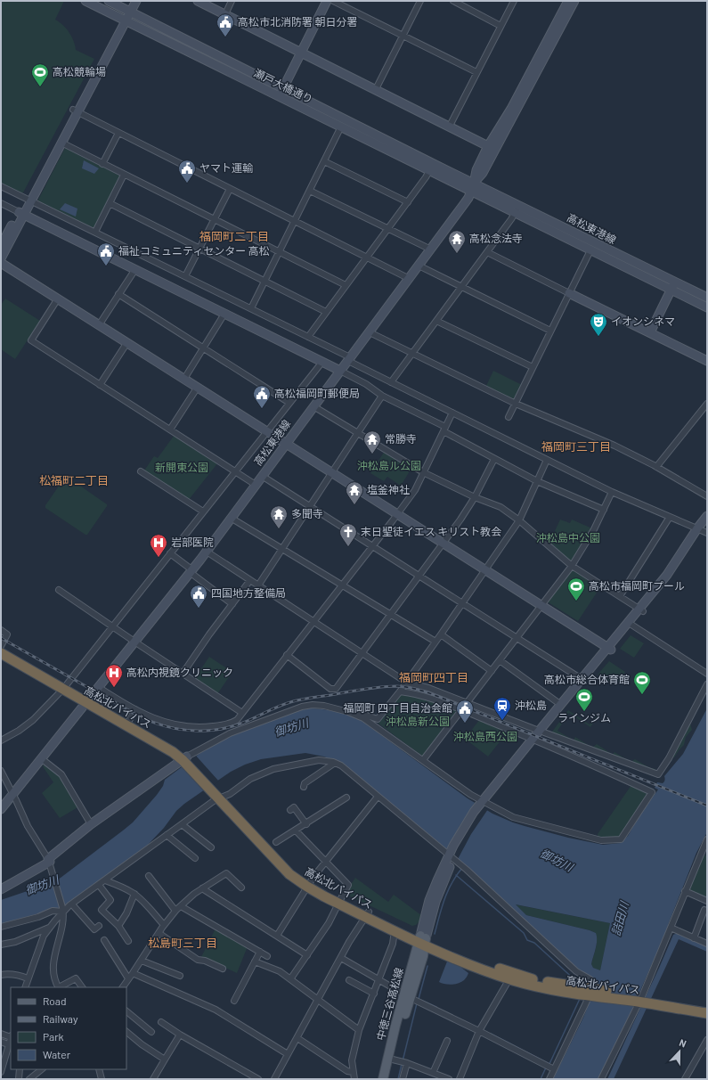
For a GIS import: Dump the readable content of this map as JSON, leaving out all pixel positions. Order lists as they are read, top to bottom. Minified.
{"streets":{"highway":["高松北バイパス"],"main road":["中徳三谷高松線"],"street":["瀬戸大橋通り","高松東港線"]},"crossings":[["瀬戸大橋通り","高松東港線"],["高松東港線","高松北バイパス"],["高松北バイパス","中徳三谷高松線"]],"districts":["福岡町二丁目","福岡町三丁目","松福町二丁目","福岡町四丁目","松島町三丁目"],"water":["御坊川","詰田川"],"parks":["沖松島ル公園","新開東公園","沖松島中公園","沖松島新公園","沖松島西公園"],"places":{"public building":["高松市北消防署 朝日分署","ヤマト運輸","福祉コミュニティセンター 高松","高松福岡町郵便局","四国地方整備局","福岡町 四丁目自治会館"],"sports":["高松競輪場","高松市福岡町プール","高松市総合体育館","ラインジム"],"temple":["高松念法寺","常勝寺","塩釜神社","多聞寺"],"theatre":["イオンシネマ"],"church":["末日聖徒イエス キリスト教会"],"hospital":["岩部医院","高松内視鏡クリニック"],"station":["沖松島"]},"legend":["Road","Railway","Park","Water"],"north":"top"}
